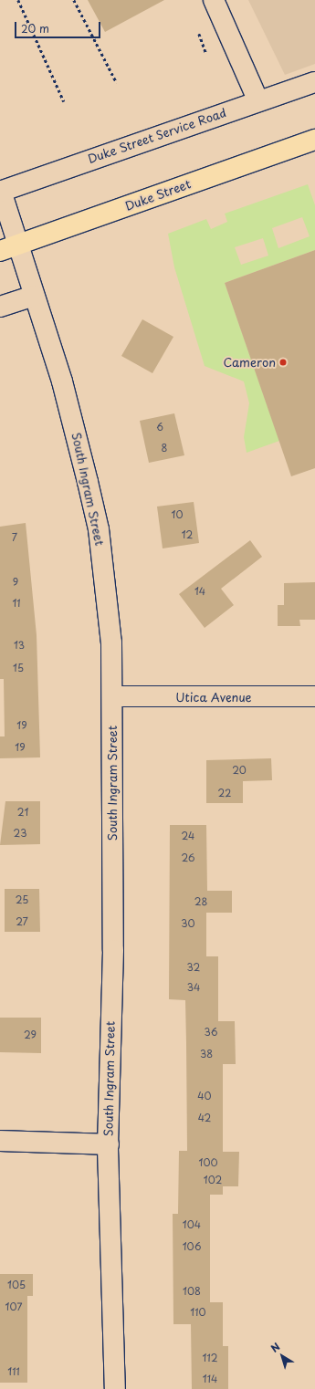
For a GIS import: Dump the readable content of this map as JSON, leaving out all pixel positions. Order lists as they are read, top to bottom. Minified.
{"streets":{"main road":["Duke Street"],"street":["Duke Street Service Road","South Ingram Street","Utica Avenue"]},"crossings":[["Duke Street Service Road","South Ingram Street"],["Duke Street","South Ingram Street"],["South Ingram Street","Utica Avenue"]],"places":["Cameron"],"house_numbers":["6","8","10","12","7","9","14","11","13","15","19","19","20","22","21","23","24","26","25","28","27","30","32","34","36","29","38","40","42","100","102","104","106","105","108","107","110","112","111","114"],"scale_bar":"20 m","north":"top left"}
